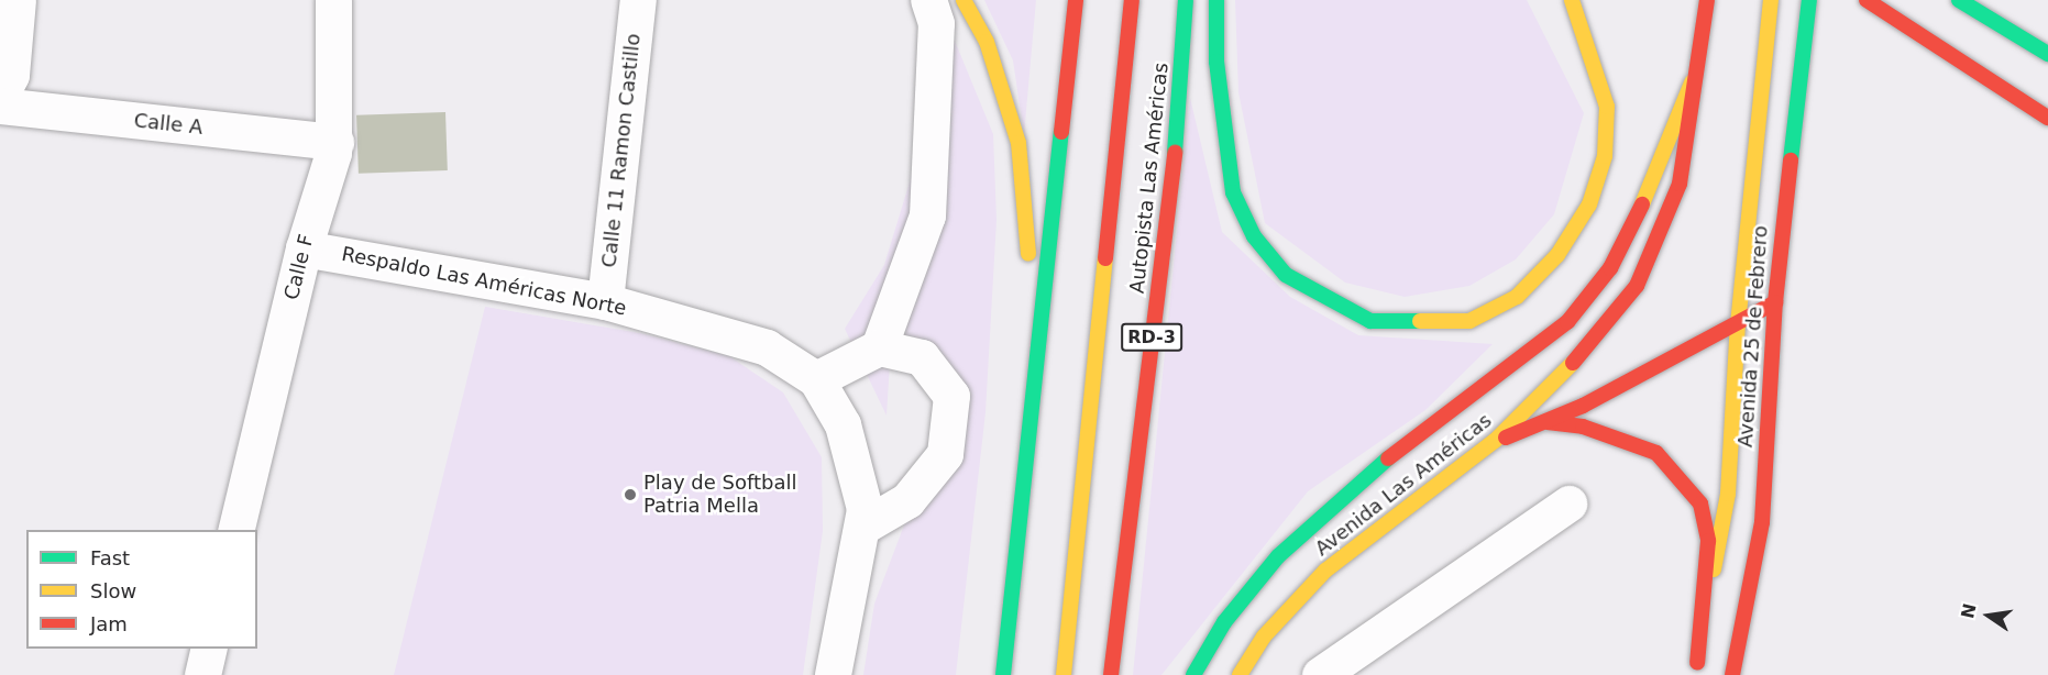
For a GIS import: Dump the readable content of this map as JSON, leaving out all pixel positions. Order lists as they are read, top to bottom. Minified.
{"streets":{"main road":["Autopista Las Américas","Avenida 25 de Febrero","RD-3","Avenida Las Américas"],"street":["Calle A","Calle 11 Ramon Castillo","Calle F","Respaldo Las Américas Norte"]},"crossings":[["Calle A","Calle F"],["Calle 11 Ramon Castillo","Respaldo Las Américas Norte"],["Calle F","Respaldo Las Américas Norte"]],"places":["Play de Softball Patria Mella"],"legend":["Fast","Slow","Jam"],"north":"left"}
